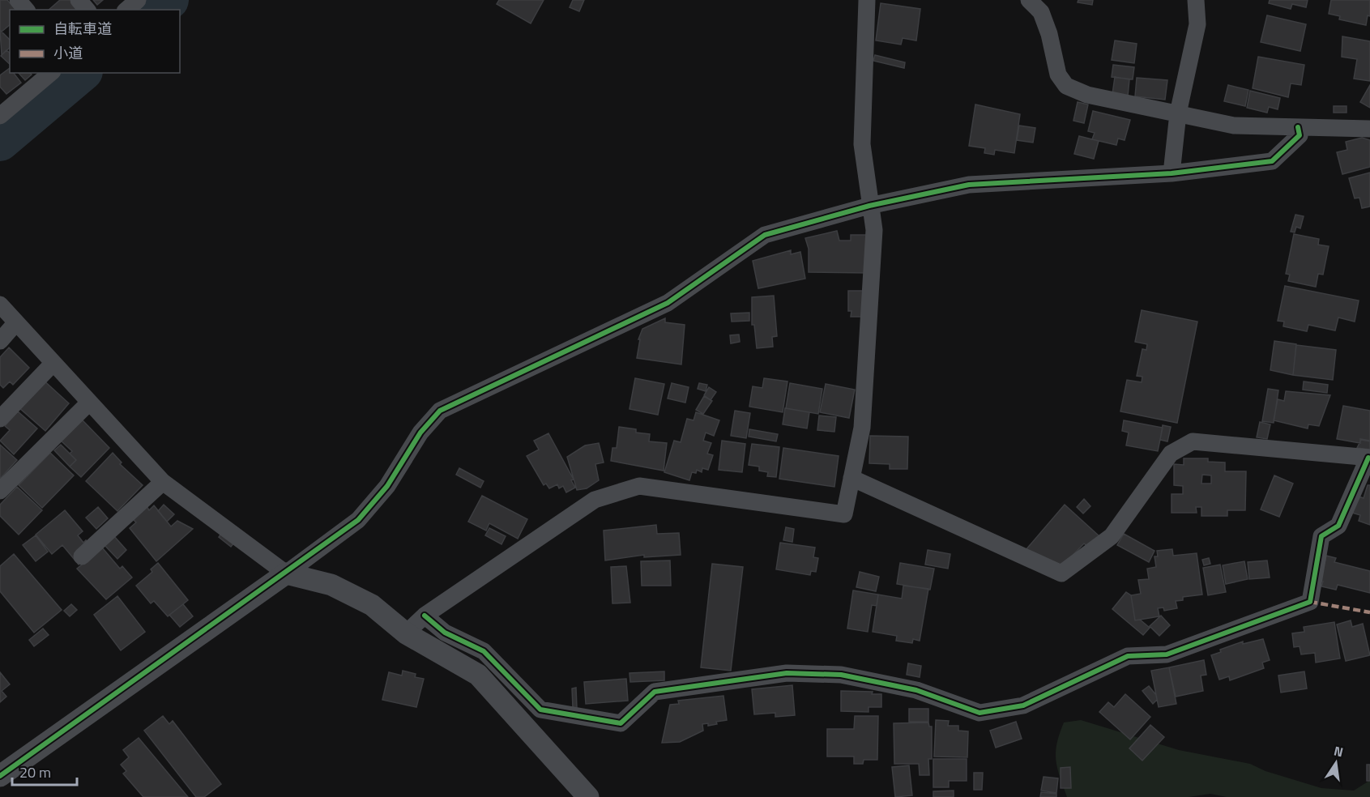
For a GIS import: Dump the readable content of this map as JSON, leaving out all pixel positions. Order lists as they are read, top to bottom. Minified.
{"legend":["自転車道","小道"],"scale_bar":"20 m","north":"top"}
